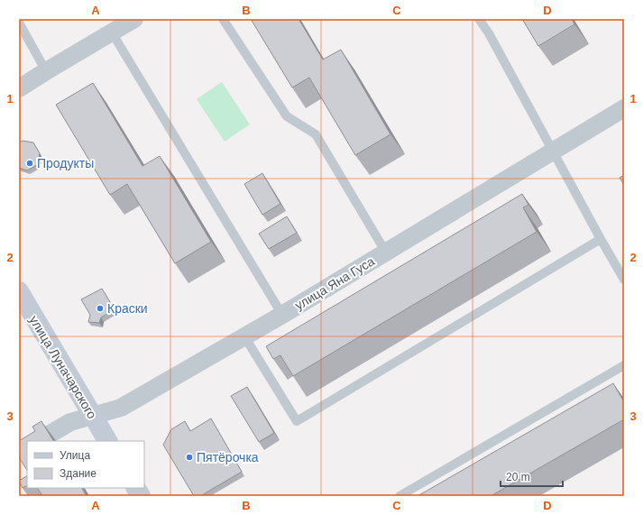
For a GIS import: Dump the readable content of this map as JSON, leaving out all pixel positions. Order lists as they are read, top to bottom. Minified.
{"streets":{"street":["улица Яна Гуса","улица Луначарского"]},"crossings":[["улица Яна Гуса","улица Луначарского"]],"places":["Продукты","Краски","Пятёрочка"],"legend":["Улица","Здание"],"scale_bar":"20 m","grid":{"columns":["A","B","C","D"],"rows":["1","2","3"]}}
